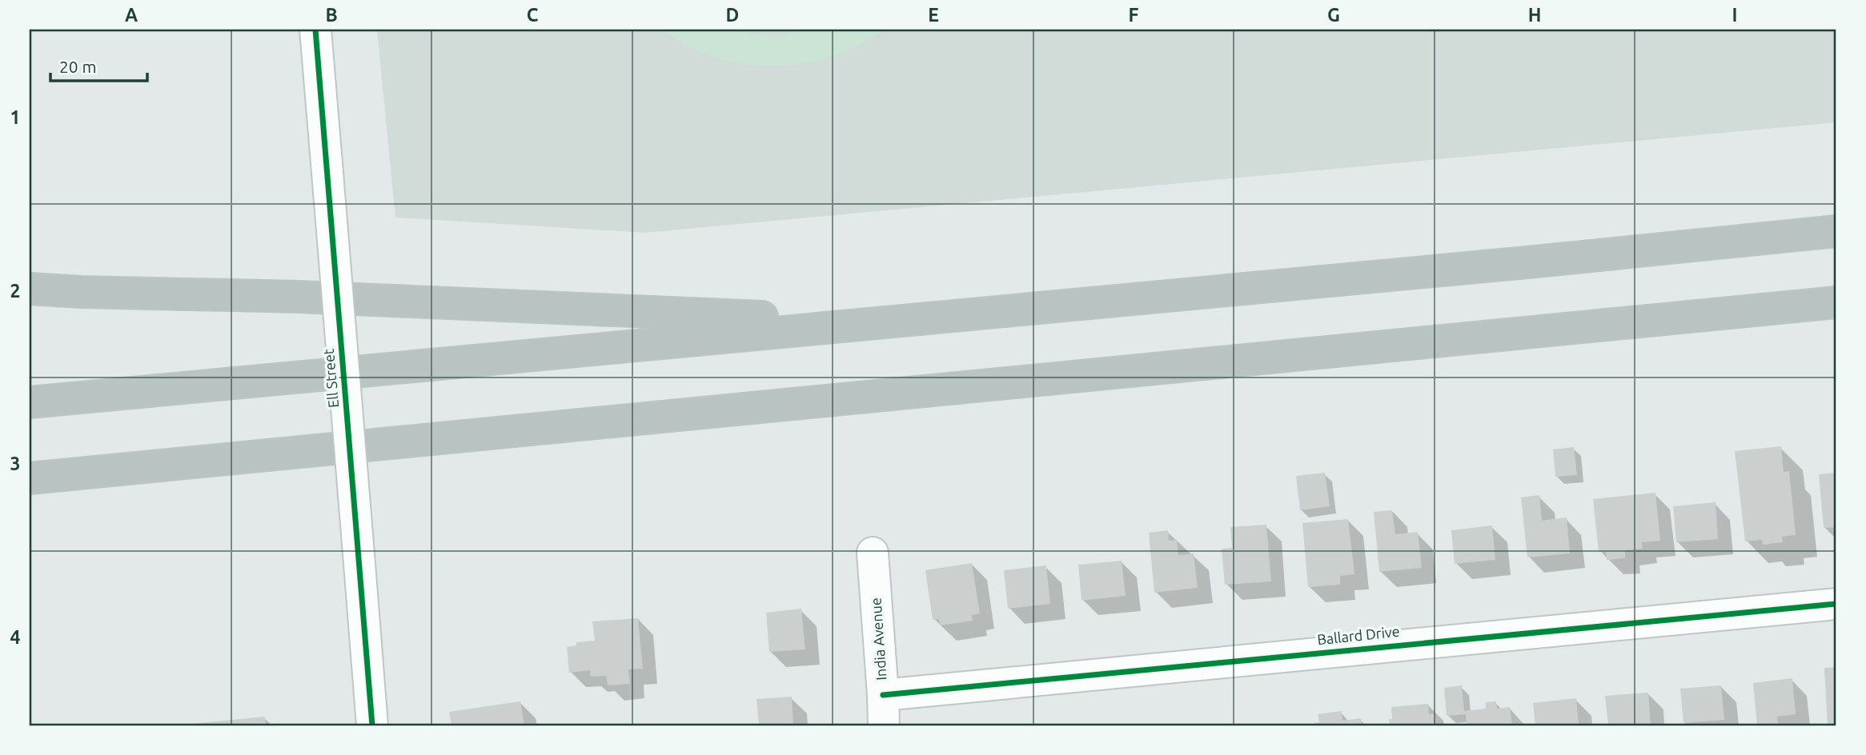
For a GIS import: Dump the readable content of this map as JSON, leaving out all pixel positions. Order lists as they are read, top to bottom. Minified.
{"streets":{"street":["Ell Street","Ballard Drive","India Avenue"]},"crossings":[["Ballard Drive","India Avenue"]],"scale_bar":"20 m","grid":{"columns":["A","B","C","D","E","F","G","H","I"],"rows":["1","2","3","4"]}}
